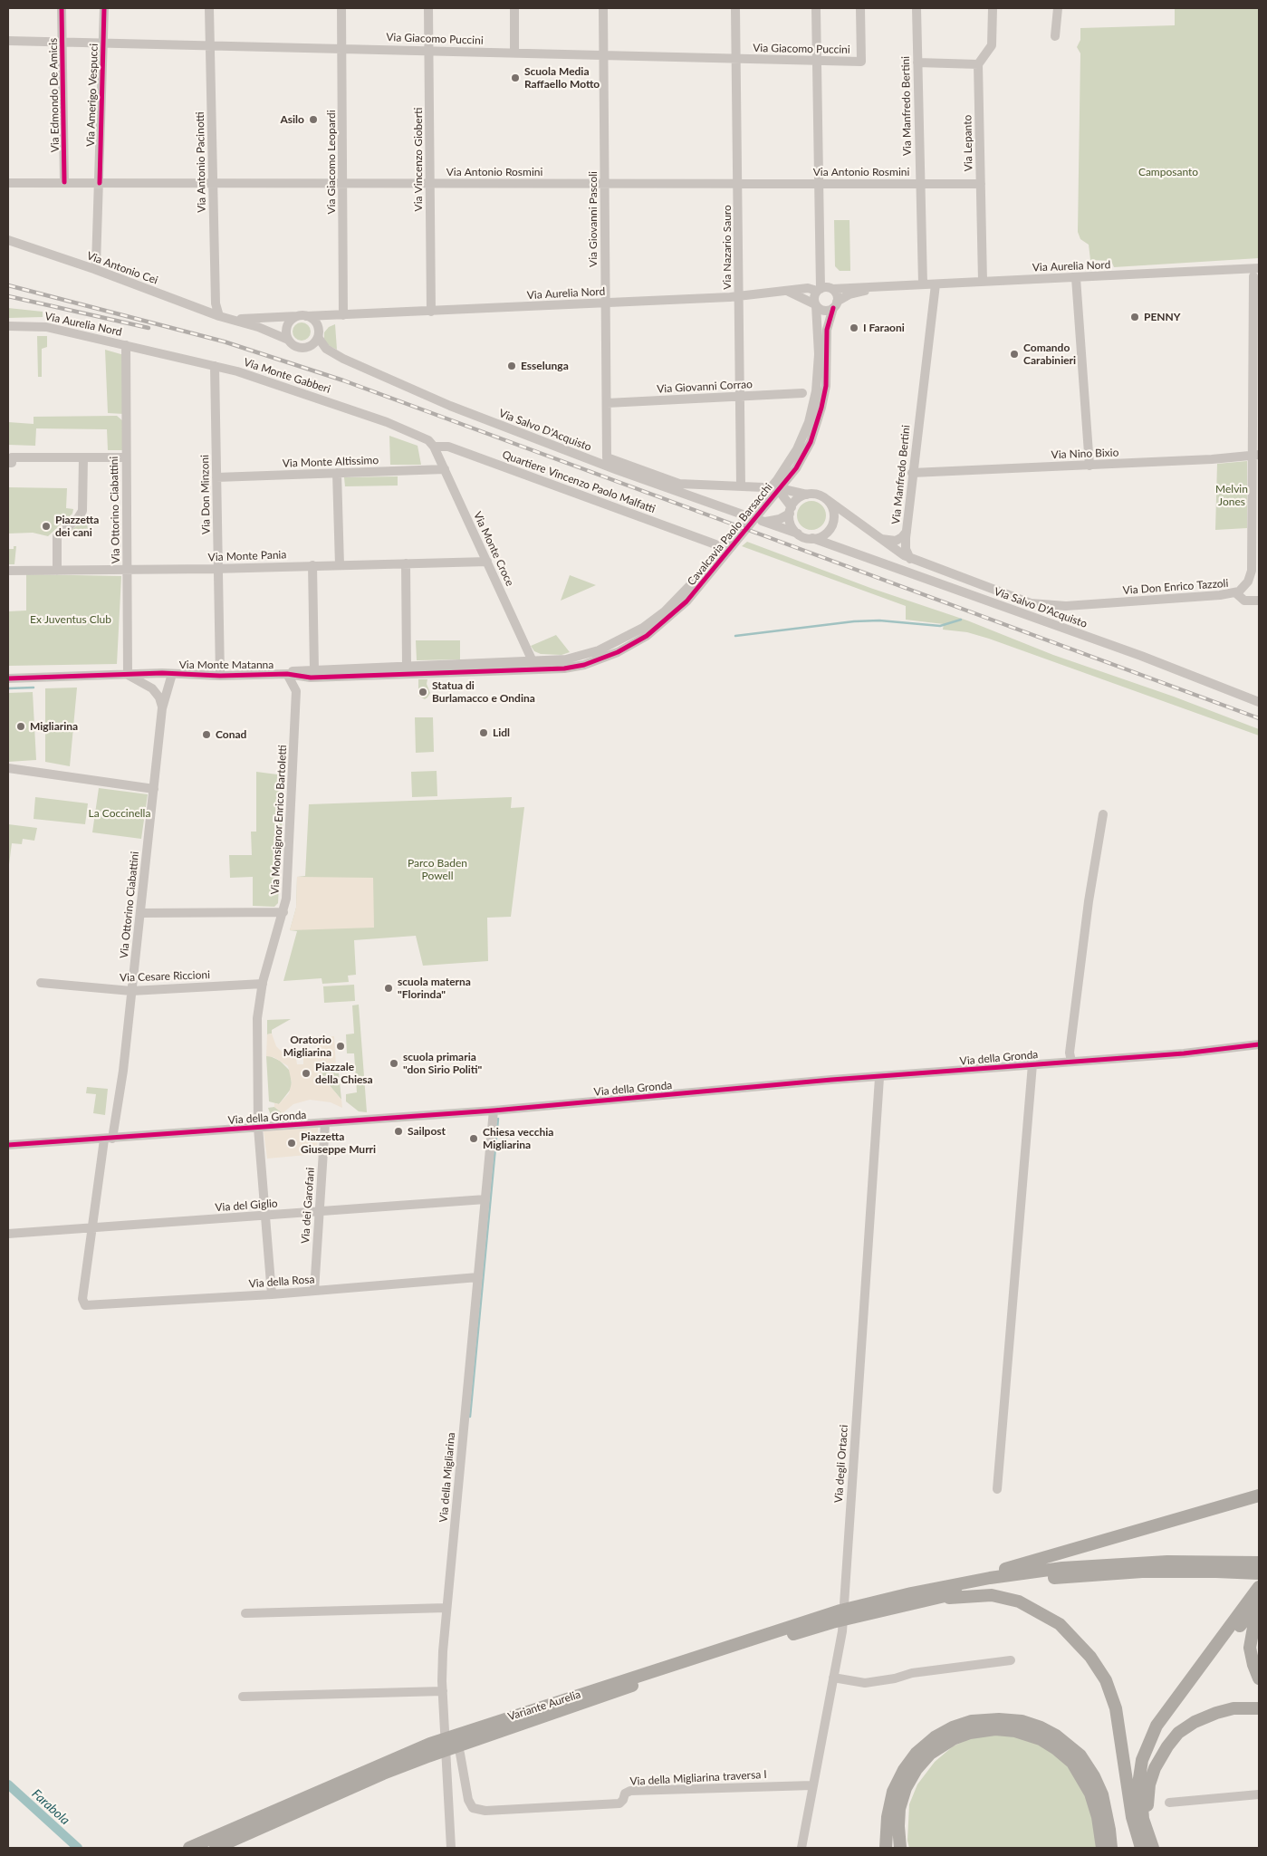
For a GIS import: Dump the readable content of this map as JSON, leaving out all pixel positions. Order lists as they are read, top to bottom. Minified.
{"streets":{"highway":["Variante Aurelia"],"street":["Via Giacomo Puccini","Via Edmondo De Amicis","Via Amerigo Vespucci","Via Manfredo Bertini","Via Lepanto","Via Vincenzo Gioberti","Via Antonio Pacinotti","Via Giacomo Leopardi","Via Antonio Rosmini","Via Giovanni Pascoli","Via Nazario Sauro","Via Aurelia Nord","Via Antonio Cei","Via Monte Gabberi","Via Giovanni Corrao","Via Salvo D'Acquisto","Via Nino Bixio","Via Monte Altissimo","Quartiere Vincenzo Paolo Malfatti","Via Don Minzoni","Via Ottorino Ciabattini","Cavalcavia Paolo Barsacchi","Via Monte Croce","Via Monte Pania","Via Don Enrico Tazzoli","Via Monte Matanna","Via Monsignor Enrico Bartoletti","Via Cesare Riccioni","Via della Gronda","Via del Giglio","Via dei Garofani","Via della Rosa","Via degli Ortacci","Via della Migliarina","Via della Migliarina traversa I"]},"crossings":[["Via Giacomo Puccini","Via Edmondo De Amicis"],["Via Giacomo Puccini","Via Amerigo Vespucci"],["Via Giacomo Puccini","Via Vincenzo Gioberti"],["Via Giacomo Puccini","Via Antonio Pacinotti"],["Via Giacomo Puccini","Via Giacomo Leopardi"],["Via Giacomo Puccini","Via Giovanni Pascoli"],["Via Giacomo Puccini","Via Nazario Sauro"],["Via Edmondo De Amicis","Via Antonio Rosmini"],["Via Amerigo Vespucci","Via Antonio Rosmini"],["Via Manfredo Bertini","Via Antonio Rosmini"],["Via Manfredo Bertini","Via Aurelia Nord"],["Via Manfredo Bertini","Via Nino Bixio"],["Via Manfredo Bertini","Via Don Enrico Tazzoli"],["Via Lepanto","Via Antonio Rosmini"],["Via Lepanto","Via Aurelia Nord"],["Via Vincenzo Gioberti","Via Antonio Rosmini"],["Via Vincenzo Gioberti","Via Aurelia Nord"],["Via Antonio Pacinotti","Via Antonio Rosmini"],["Via Antonio Pacinotti","Via Antonio Cei"],["Via Giacomo Leopardi","Via Antonio Rosmini"],["Via Giacomo Leopardi","Via Aurelia Nord"],["Via Antonio Rosmini","Via Giovanni Pascoli"],["Via Antonio Rosmini","Via Nazario Sauro"],["Via Giovanni Pascoli","Via Nazario Sauro"],["Via Giovanni Pascoli","Via Aurelia Nord"],["Via Giovanni Pascoli","Via Giovanni Corrao"],["Via Nazario Sauro","Via Aurelia Nord"],["Via Nazario Sauro","Via Giovanni Corrao"],["Via Aurelia Nord","Via Antonio Cei"],["Via Aurelia Nord","Via Monte Gabberi"],["Via Aurelia Nord","Via Salvo D'Acquisto"],["Via Aurelia Nord","Via Ottorino Ciabattini"],["Via Aurelia Nord","Cavalcavia Paolo Barsacchi"],["Via Antonio Cei","Via Salvo D'Acquisto"],["Via Monte Gabberi","Quartiere Vincenzo Paolo Malfatti"],["Via Monte Gabberi","Via Don Minzoni"],["Via Monte Gabberi","Via Ottorino Ciabattini"],["Via Monte Gabberi","Via Monte Croce"],["Via Salvo D'Acquisto","Via Don Enrico Tazzoli"],["Via Nino Bixio","Via Don Enrico Tazzoli"],["Via Monte Altissimo","Via Don Minzoni"],["Via Monte Altissimo","Via Monte Croce"],["Quartiere Vincenzo Paolo Malfatti","Via Monte Croce"],["Via Don Minzoni","Via Monte Pania"],["Via Don Minzoni","Via Monte Matanna"],["Via Ottorino Ciabattini","Via Monte Pania"],["Via Ottorino Ciabattini","Via Monte Matanna"],["Via Ottorino Ciabattini","Via Cesare Riccioni"],["Via Ottorino Ciabattini","Via della Gronda"],["Via Ottorino Ciabattini","Via del Giglio"],["Via Ottorino Ciabattini","Via della Rosa"],["Cavalcavia Paolo Barsacchi","Via Monte Croce"],["Cavalcavia Paolo Barsacchi","Via Monte Matanna"],["Via Monte Croce","Via Monte Pania"],["Via Monte Croce","Via Monte Matanna"],["Via Monsignor Enrico Bartoletti","Via Cesare Riccioni"],["Via Monsignor Enrico Bartoletti","Via della Gronda"],["Via Monsignor Enrico Bartoletti","Via del Giglio"],["Via Monsignor Enrico Bartoletti","Via della Rosa"],["Via della Gronda","Via dei Garofani"],["Via della Gronda","Via degli Ortacci"],["Via della Gronda","Via della Migliarina"],["Via del Giglio","Via dei Garofani"],["Via del Giglio","Via della Migliarina"],["Via dei Garofani","Via della Rosa"],["Via della Rosa","Via della Migliarina"],["Via degli Ortacci","Via della Migliarina traversa I"],["Via della Migliarina","Via della Migliarina traversa I"]],"water":["Farabola"],"parks":["Camposanto","Melvin Jones","Ex Juventus Club","La Coccinella","Parco Baden Powell"],"places":["Scuola Media Raffaello Motto","Asilo","PENNY","I Faraoni","Comando Carabinieri","Esselunga","Piazzetta dei cani","Statua di Burlamacco e Ondina","Migliarina","Lidl","Conad","scuola materna \"Florinda\"","Oratorio Migliarina","scuola primaria \"don Sirio Politi\"","Piazzale della Chiesa","Sailpost","Chiesa vecchia Migliarina","Piazzetta Giuseppe Murri"]}
